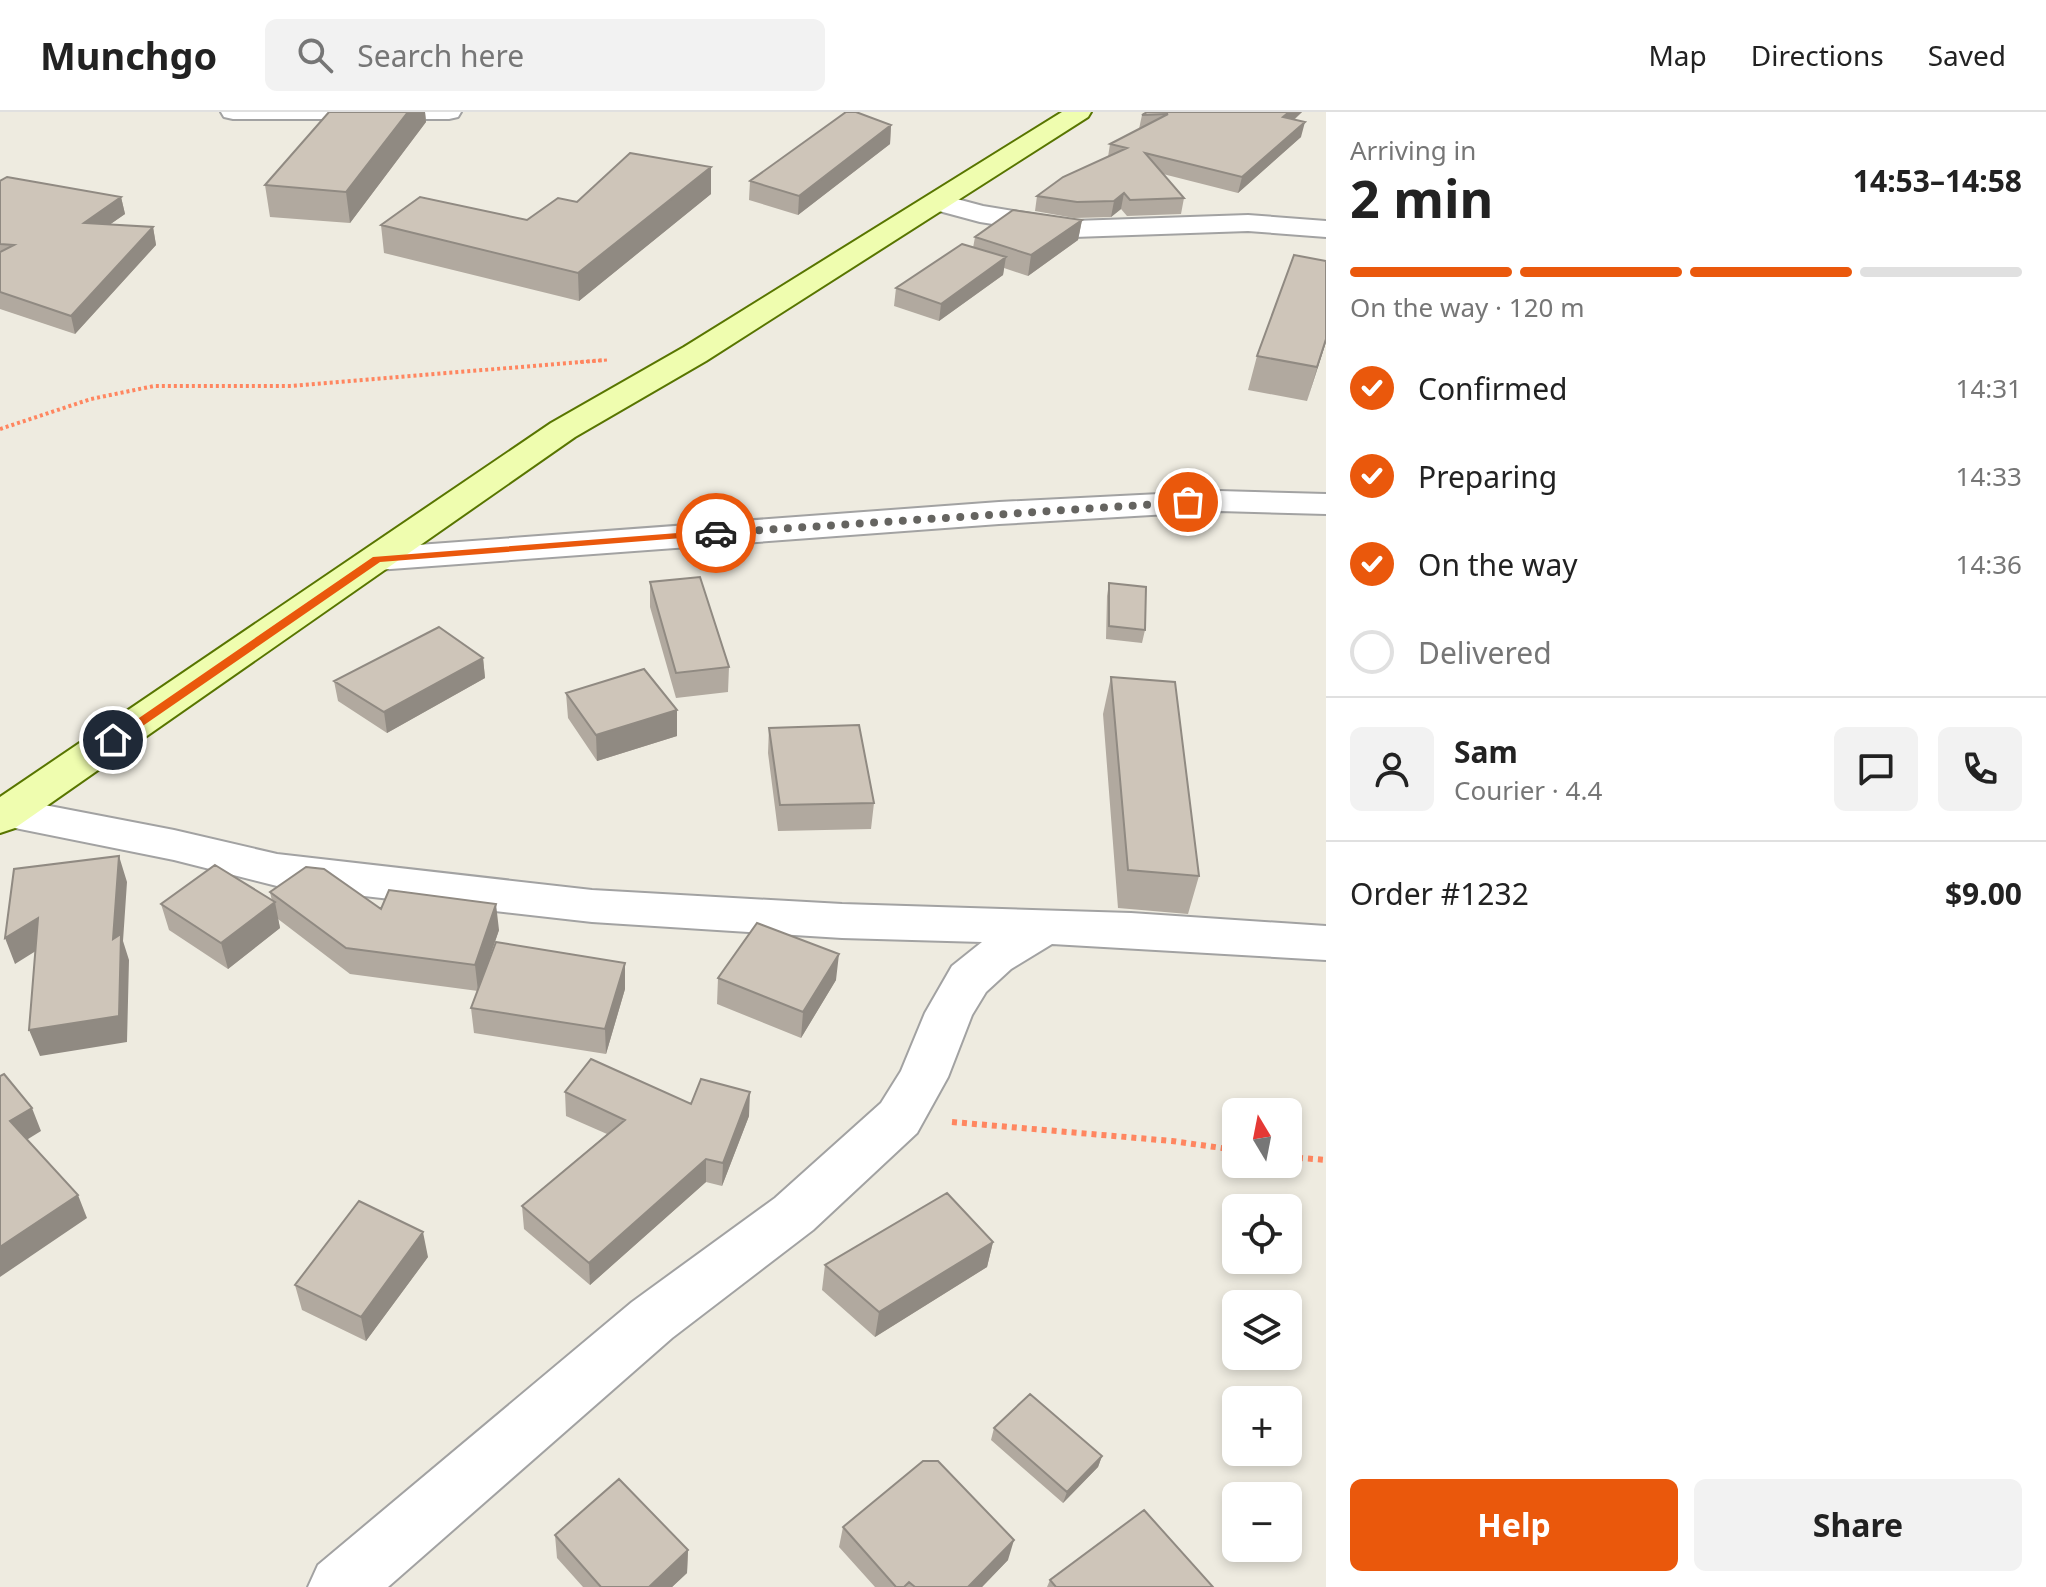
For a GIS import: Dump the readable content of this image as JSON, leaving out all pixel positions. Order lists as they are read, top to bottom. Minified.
{"north":"top","page":{"header":"Munchgo","search":"Search here","nav":["Map","Directions","Saved"],"heading":["2 min","Arriving in","14:53–14:58"],"panel":["Sam","Courier · 4.4","Order #1232","$9.00"],"bar":"On the way · 120 m","list":[["Confirmed","14:31"],["Preparing","14:33"],["On the way","14:36"],"Delivered"],"map_buttons":["+","−"],"buttons":["Help","Share"]}}
